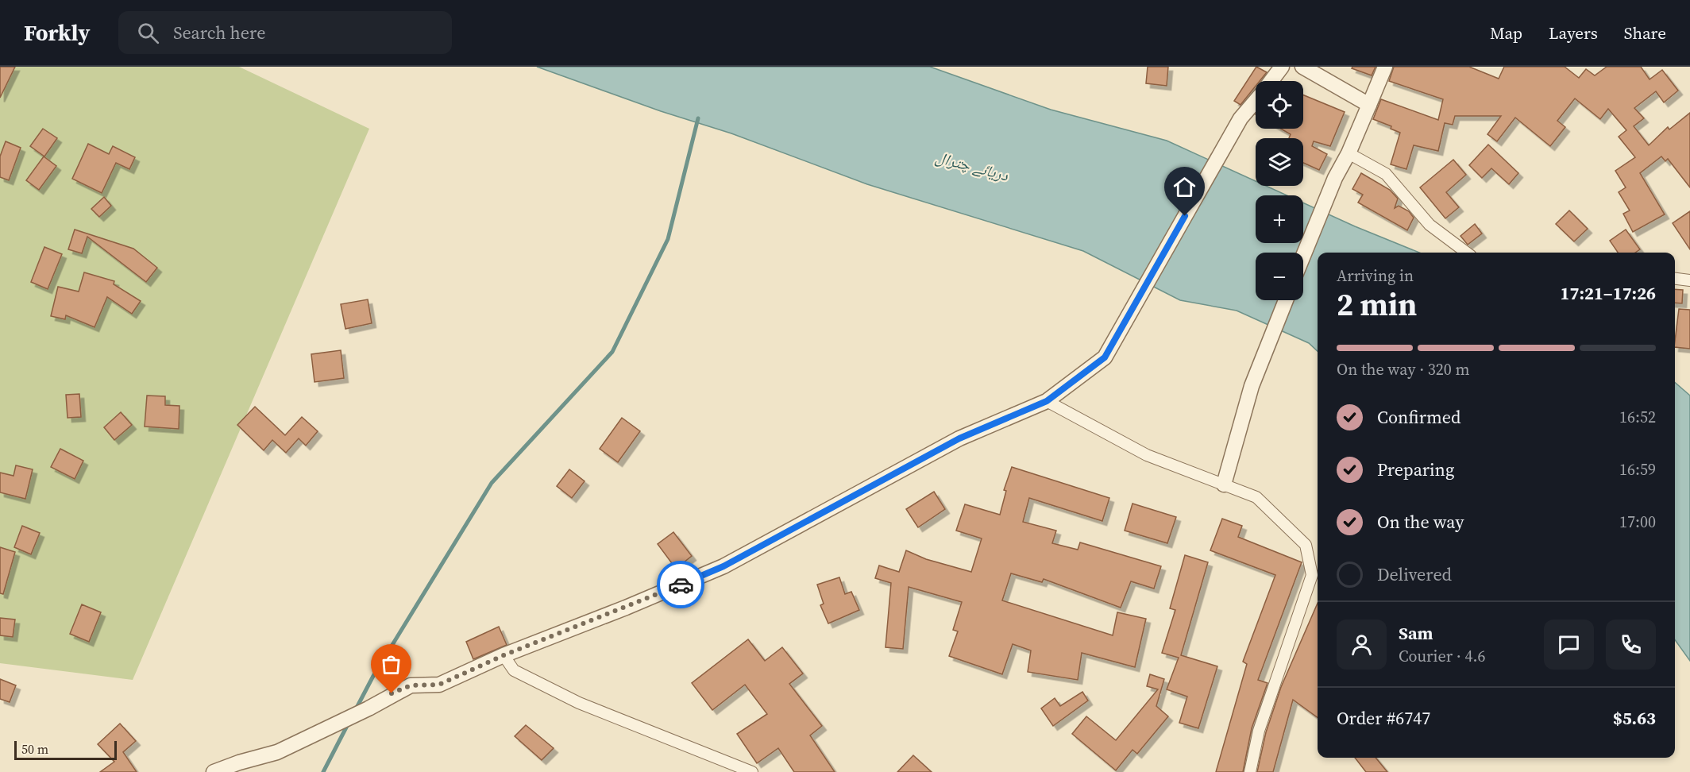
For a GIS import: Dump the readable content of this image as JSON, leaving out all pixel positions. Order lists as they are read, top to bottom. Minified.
{"water":["دریائے چترال"],"scale_bar":"50 m","page":{"header":"Forkly","search":"Search here","nav":["Map","Layers","Share"],"map_buttons":["+","−"],"heading":["2 min","Arriving in","17:21–17:26"],"panel":["Sam","Courier · 4.6","Order #6747","$5.63"],"bar":"On the way · 320 m","list":[["Confirmed","16:52"],["Preparing","16:59"],["On the way","17:00"],"Delivered"],"scale":"50 m"}}
